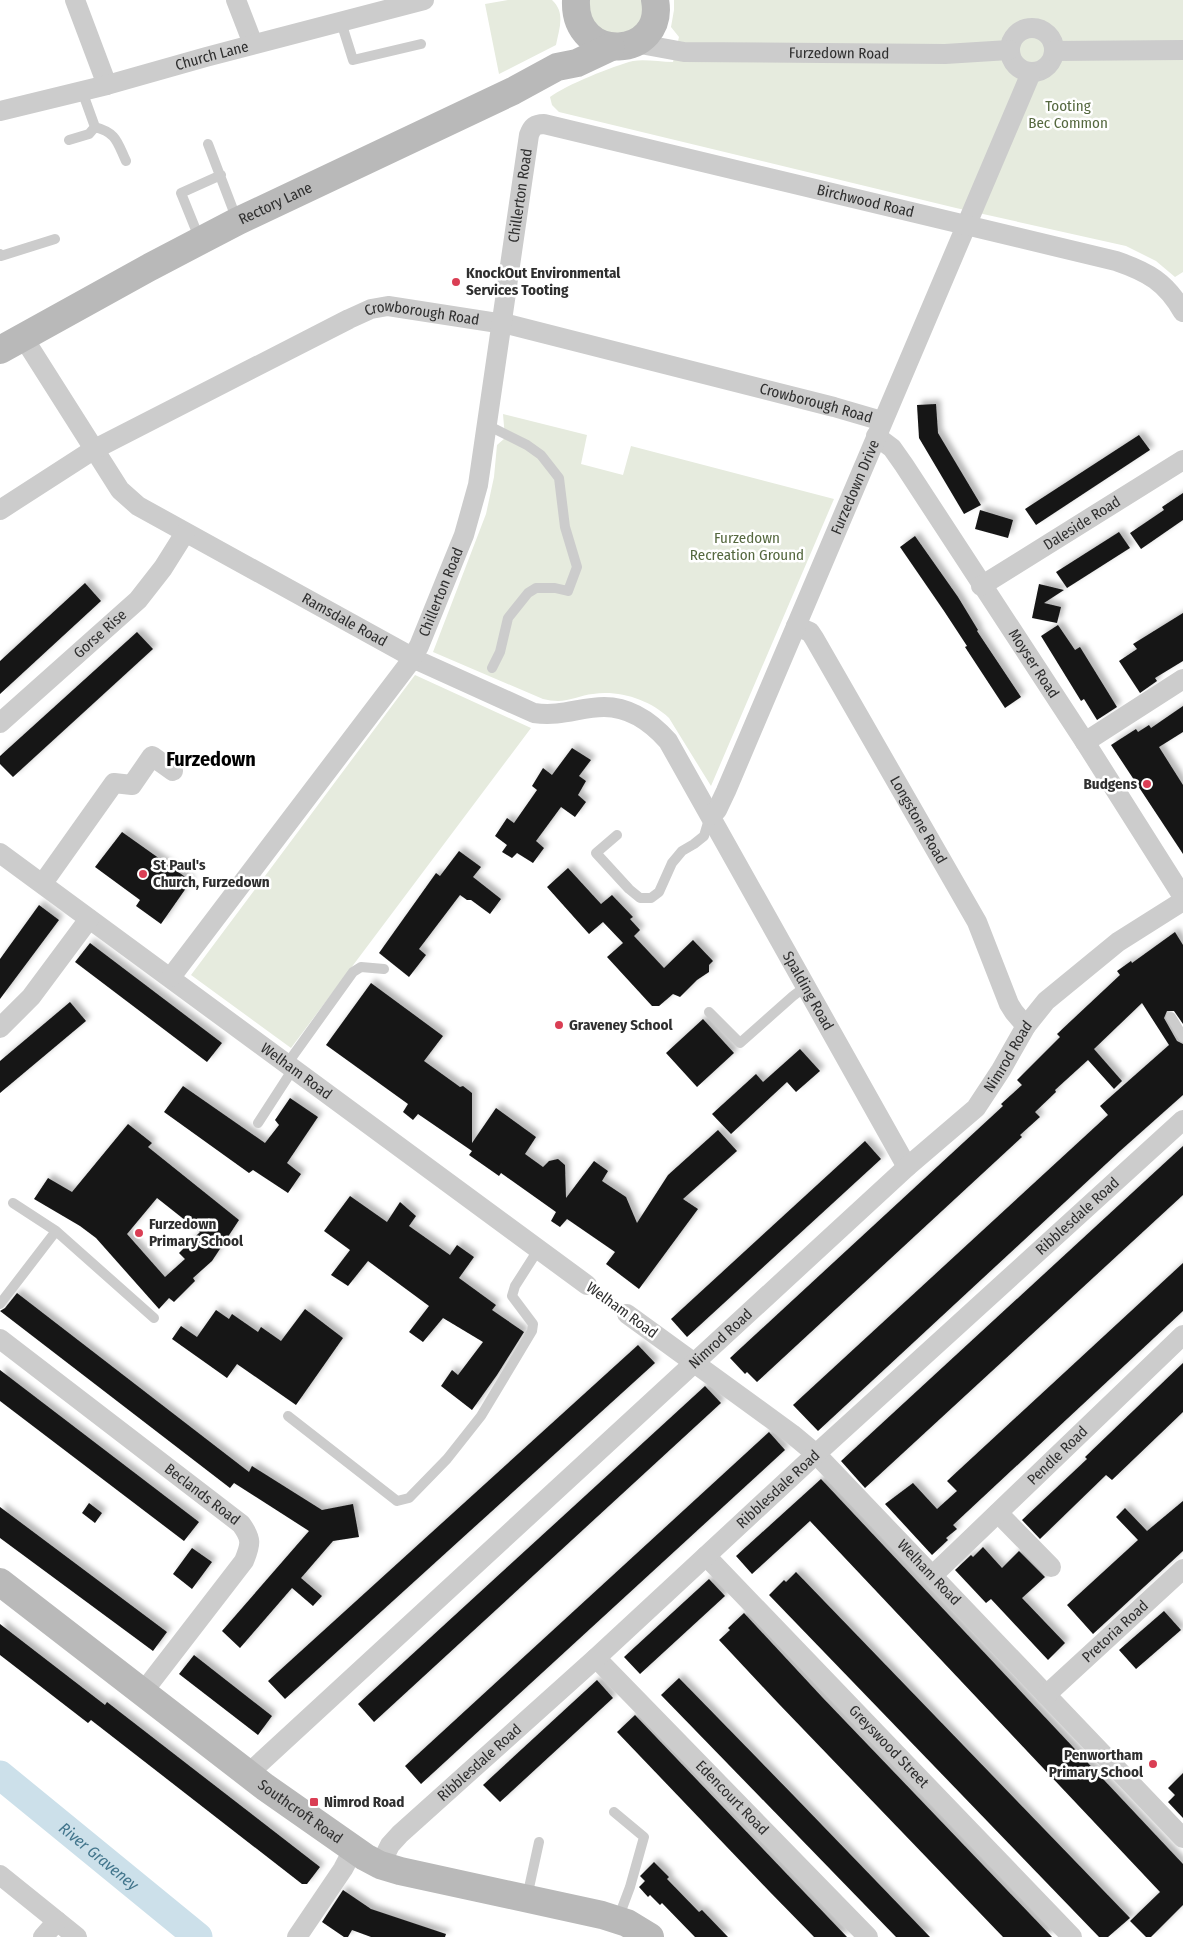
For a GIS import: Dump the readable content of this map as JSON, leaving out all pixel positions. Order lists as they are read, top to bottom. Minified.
{"streets":{"main road":["Rectory Lane","Southcroft Road"],"street":["Furzedown Road","Church Lane","Chillerton Road","Birchwood Road","Crowborough Road","Furzedown Drive","Daleside Road","Ramsdale Road","Gorse Rise","Moyser Road","Longstone Road","Spalding Road","Nimrod Road","Welham Road","Ribblesdale Road","Pendle Road","Beclands Road","Pretoria Road","Greyswood Street","Edencourt Road"]},"crossings":[["Furzedown Road","Rectory Lane"],["Furzedown Road","Furzedown Drive"],["Chillerton Road","Birchwood Road"],["Chillerton Road","Crowborough Road"],["Chillerton Road","Ramsdale Road"],["Chillerton Road","Welham Road"],["Birchwood Road","Furzedown Drive"],["Rectory Lane","Ramsdale Road"],["Crowborough Road","Furzedown Drive"],["Crowborough Road","Ramsdale Road"],["Crowborough Road","Moyser Road"],["Furzedown Drive","Ramsdale Road"],["Furzedown Drive","Moyser Road"],["Furzedown Drive","Longstone Road"],["Furzedown Drive","Spalding Road"],["Daleside Road","Moyser Road"],["Ramsdale Road","Gorse Rise"],["Ramsdale Road","Spalding Road"],["Moyser Road","Nimrod Road"],["Longstone Road","Nimrod Road"],["Spalding Road","Nimrod Road"],["Nimrod Road","Welham Road"],["Nimrod Road","Southcroft Road"],["Welham Road","Ribblesdale Road"],["Welham Road","Pendle Road"],["Welham Road","Pretoria Road"],["Ribblesdale Road","Greyswood Street"],["Ribblesdale Road","Edencourt Road"],["Ribblesdale Road","Southcroft Road"],["Beclands Road","Southcroft Road"]],"districts":["Furzedown"],"water":["River Graveney"],"parks":["Tooting Bec Common","Furzedown Recreation Ground"],"places":{"other":["KnockOut Environmental Services Tooting","Budgens","St Paul's Church, Furzedown","Graveney School","Furzedown Primary School","Penwortham Primary School"],"transit":["Nimrod Road"]}}
